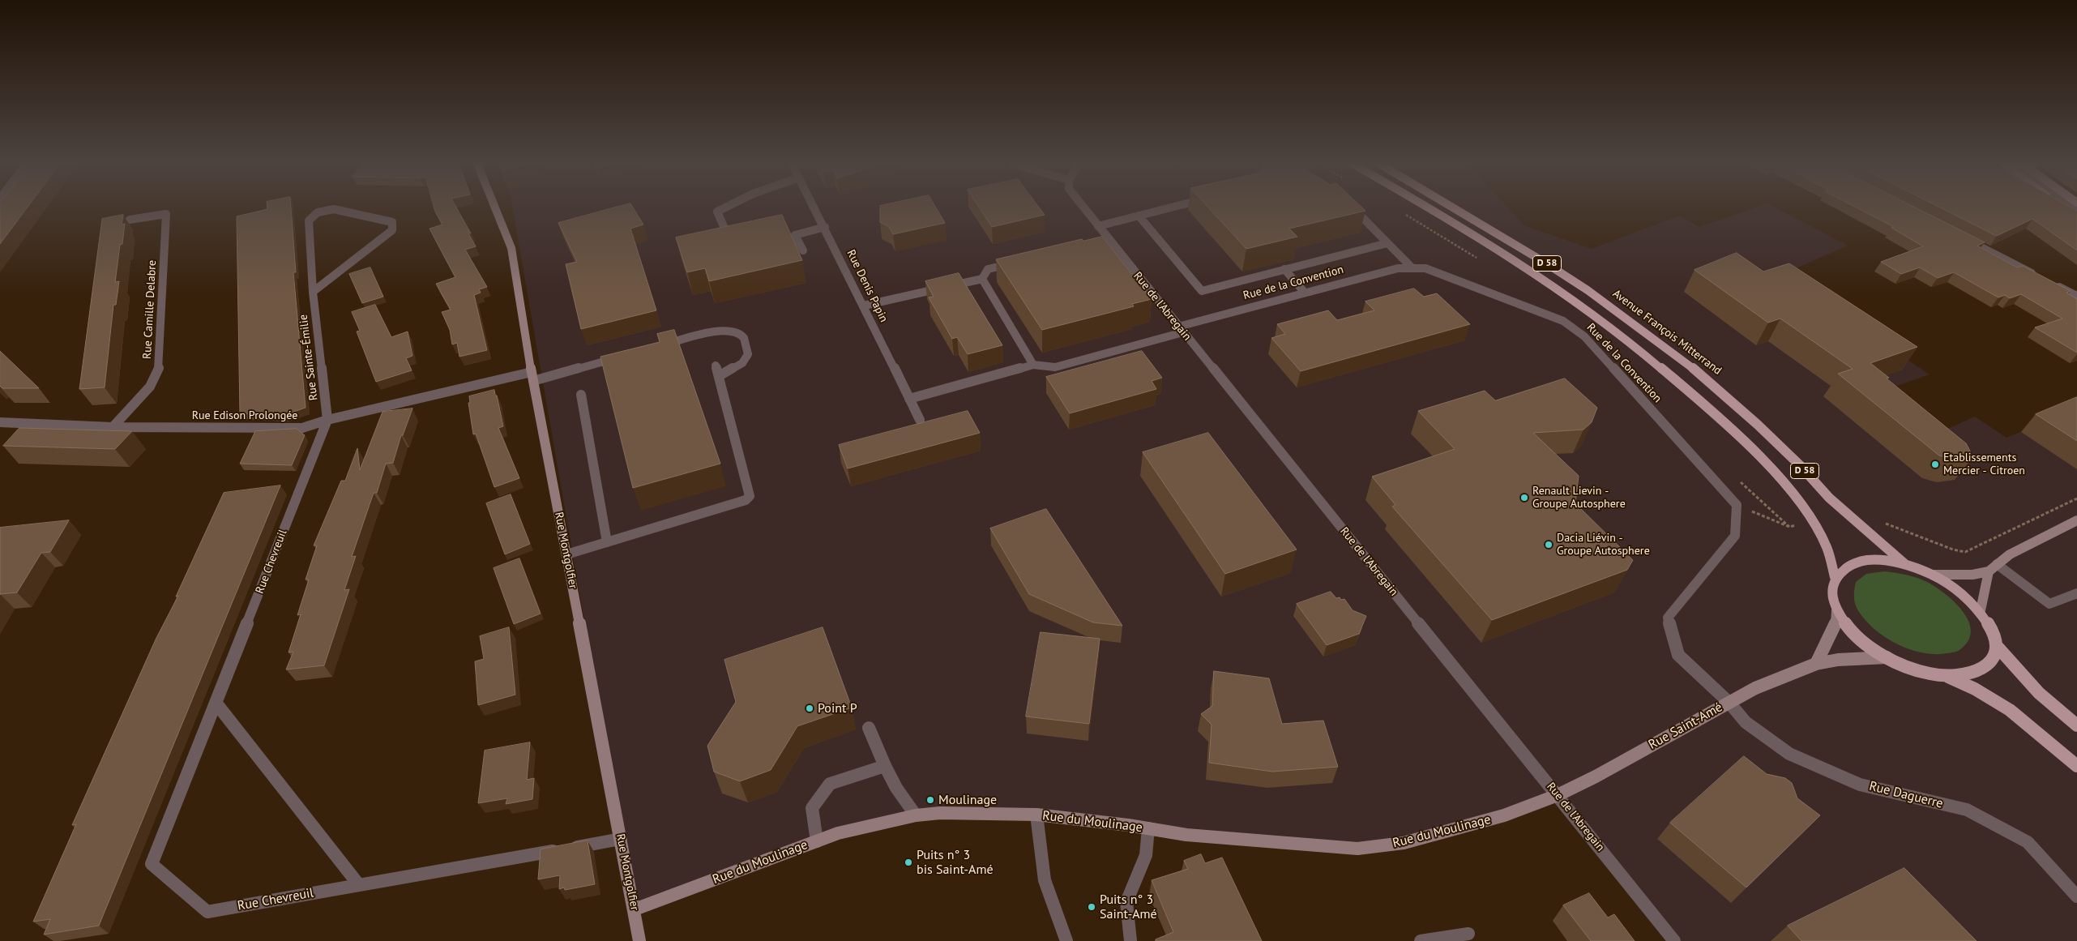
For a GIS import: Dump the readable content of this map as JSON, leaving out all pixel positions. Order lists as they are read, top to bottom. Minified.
{"streets":{"main road":["D 58","Avenue François Mitterrand"],"street":["Rue de la Convention","Rue Denis Papin","Rue de l'Abregain","Rue Camille Delabre","Rue Sainte-Émilie","Rue Edison Prolongée","Rue Montgolfier","Rue Chevreuil","Rue Saint-Amé","Rue Daguerre","Rue du Moulinage"]},"crossings":[["Rue de la Convention","Rue de l'Abregain"],["Rue de l'Abregain","Rue Saint-Amé"],["Rue de l'Abregain","Rue du Moulinage"],["Rue Camille Delabre","Rue Edison Prolongée"],["Rue Sainte-Émilie","Rue Edison Prolongée"],["Rue Sainte-Émilie","Rue Chevreuil"],["Rue Edison Prolongée","Rue Montgolfier"],["Rue Edison Prolongée","Rue Chevreuil"],["Rue Montgolfier","Rue du Moulinage"],["Rue Saint-Amé","Rue Daguerre"],["Rue Saint-Amé","Rue du Moulinage"]],"places":["Etablissements Mercier - Citroen","Renault Lievin - Groupe Autosphere","Dacia Liévin - Groupe Autosphere","Point P","Moulinage","Puits n° 3 bis Saint-Amé","Puits n° 3 Saint-Amé"]}
